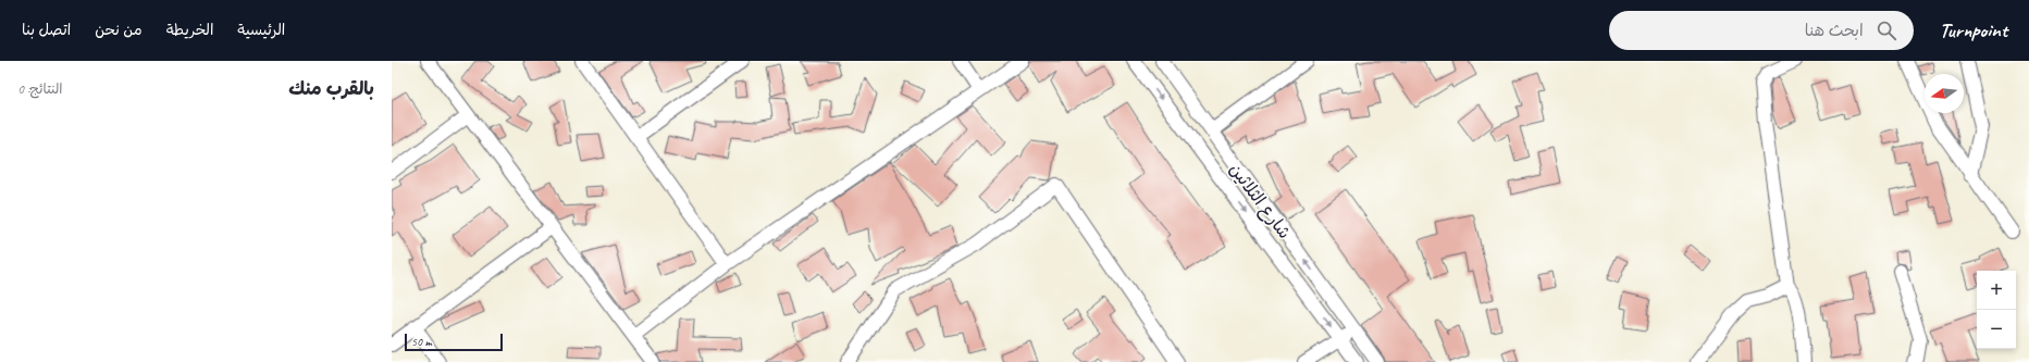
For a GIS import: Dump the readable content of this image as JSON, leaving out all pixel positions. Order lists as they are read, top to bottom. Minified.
{"streets":{"street":["شارع الثلاثين"]},"scale_bar":"50 m","north":"left","page":{"header":"Turnpoint","search":"ابحث هنا","nav":["الرئيسية","الخريطة","من نحن","اتصل بنا"],"heading":["بالقرب منك","النتائج: 0"],"map_buttons":["+","−"],"scale":"50 m"}}
